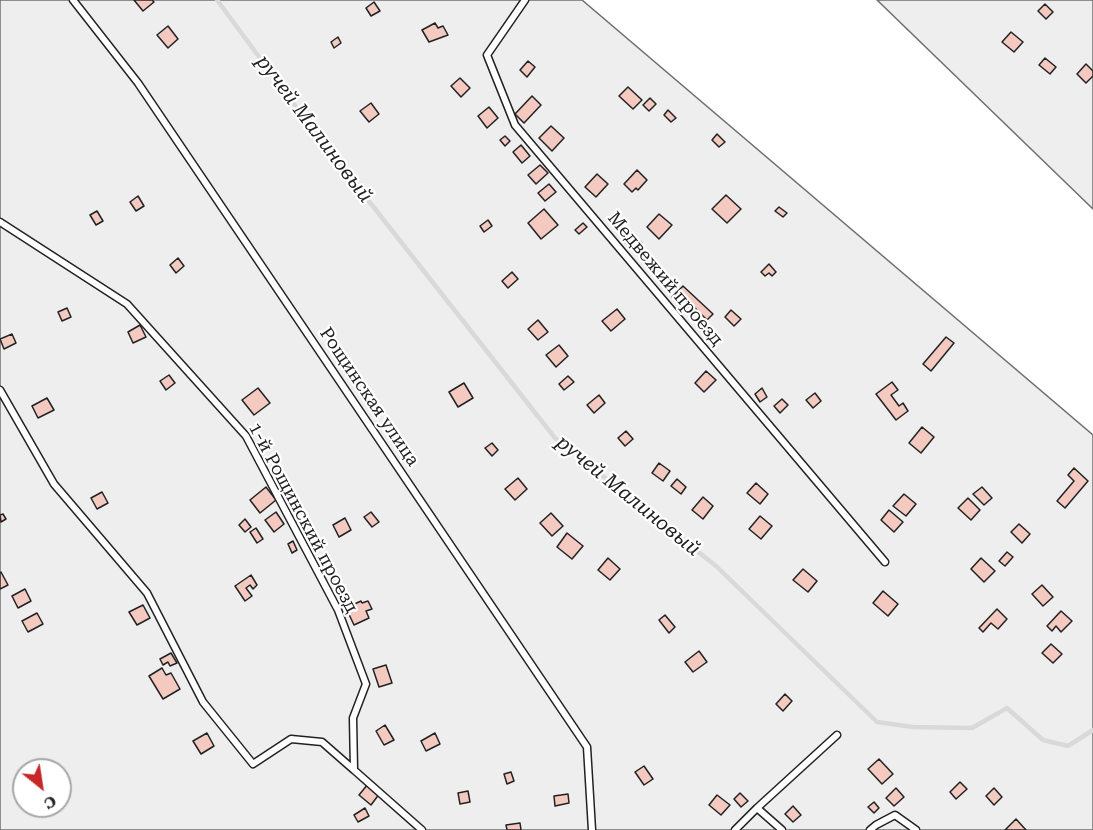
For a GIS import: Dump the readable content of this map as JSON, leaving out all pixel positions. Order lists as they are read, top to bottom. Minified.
{"streets":{"lane":["Медвежий проезд","Рощинская улица","1-й Рощинский проезд"]},"water":["ручей Малиновый"],"north":"bottom right"}
